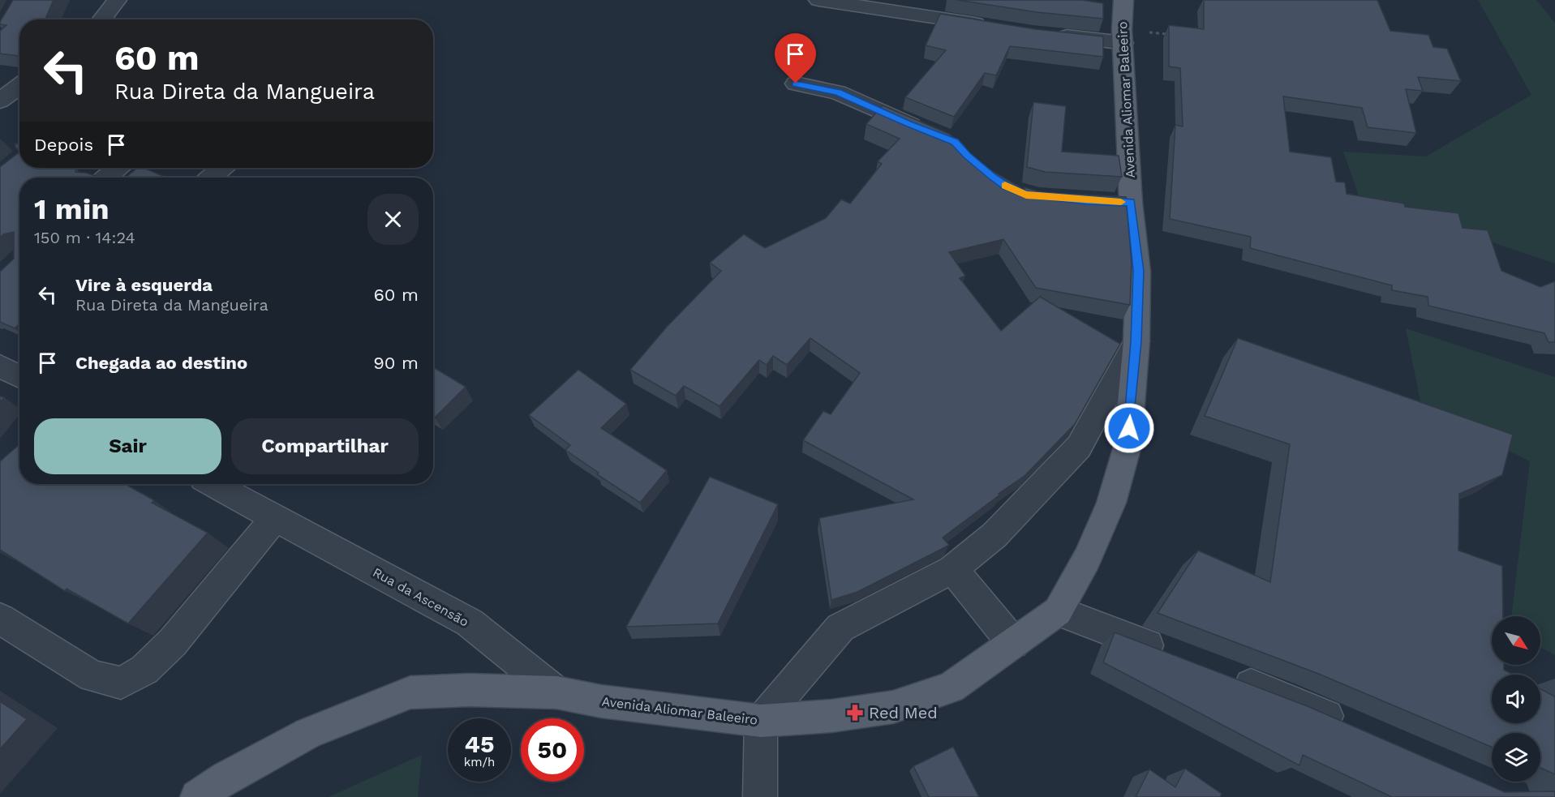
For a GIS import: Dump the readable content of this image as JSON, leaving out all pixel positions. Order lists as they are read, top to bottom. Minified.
{"streets":{"main road":["Avenida Aliomar Baleeiro"],"street":["Rua da Ascensão"]},"crossings":[["Avenida Aliomar Baleeiro","Rua da Ascensão"]],"places":{"pharmacy":["Red Med"]},"north":"bottom right","page":{"turn":["60 m","Rua Direta da Mangueira"],"then":"Depois","heading":["1 min","150 m · 14:24"],"list":[{"name":"Vire à esquerda","note":"Rua Direta da Mangueira","value":"60 m"},{"name":"Chegada ao destino","value":"90 m"}],"buttons":["Sair","Compartilhar"],"speed":"45 km/h","limit":"50"}}
